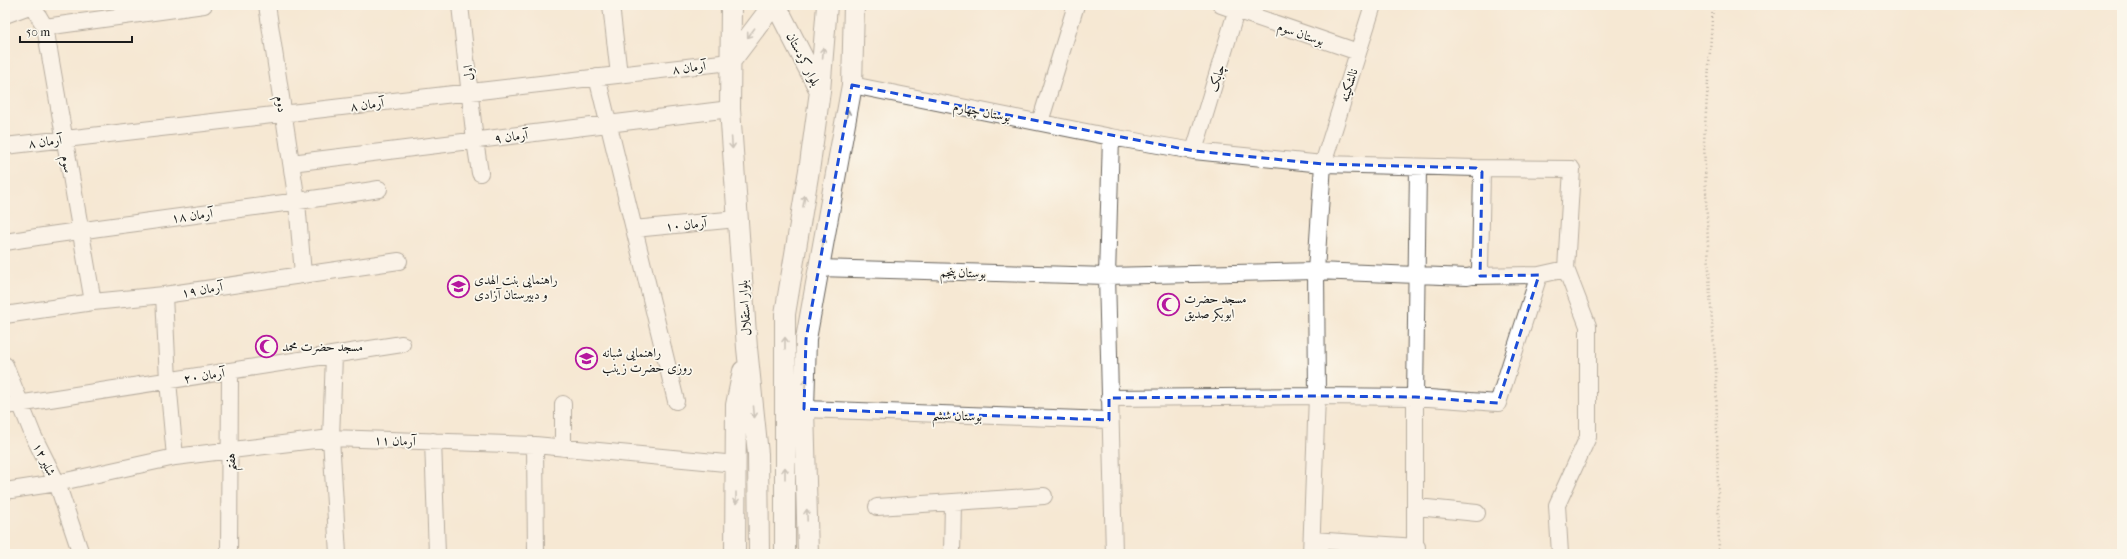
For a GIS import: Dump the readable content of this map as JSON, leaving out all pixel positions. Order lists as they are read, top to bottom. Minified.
{"streets":{"main road":["بلوار کردستان","بلوار استقلال"],"street":["بوستان سوم","آرمان ۸","اول","چابک","نالشکینه","دوم","بوستان چهارم","آرمان ۹","سوم","آرمان ۱۸","آرمان ۱۰","بوستان پنجم","آرمان ۱۹","آرمان ۲۰","بوستان ششم","آرمان ۱۱","شلیر ۱۲","هفتم"]},"crossings":[["بوستان سوم","چابک"],["بوستان سوم","نالشکینه"],["آرمان ۸","اول"],["آرمان ۸","دوم"],["آرمان ۸","سوم"],["آرمان ۸","بلوار استقلال"],["اول","آرمان ۹"],["چابک","بوستان چهارم"],["نالشکینه","بوستان چهارم"],["نالشکینه","بوستان پنجم"],["دوم","آرمان ۹"],["دوم","آرمان ۱۸"],["دوم","آرمان ۱۹"],["بوستان چهارم","بوستان پنجم"],["آرمان ۹","بلوار استقلال"],["سوم","آرمان ۱۸"],["سوم","آرمان ۱۹"],["آرمان ۱۰","بلوار استقلال"],["آرمان ۲۰","شلیر ۱۲"],["آرمان ۲۰","هفتم"],["آرمان ۱۱","شلیر ۱۲"],["آرمان ۱۱","هفتم"]],"places":{"school or university":["راهنمایی بنت الهدی و دبیرستان آزادی","راهنمایی شبانه روزی حضرت زینب"],"mosque":["مسجد حضرت ابوبکر صدیق","مسجد حضرت محمد"]},"scale_bar":"50 m"}
